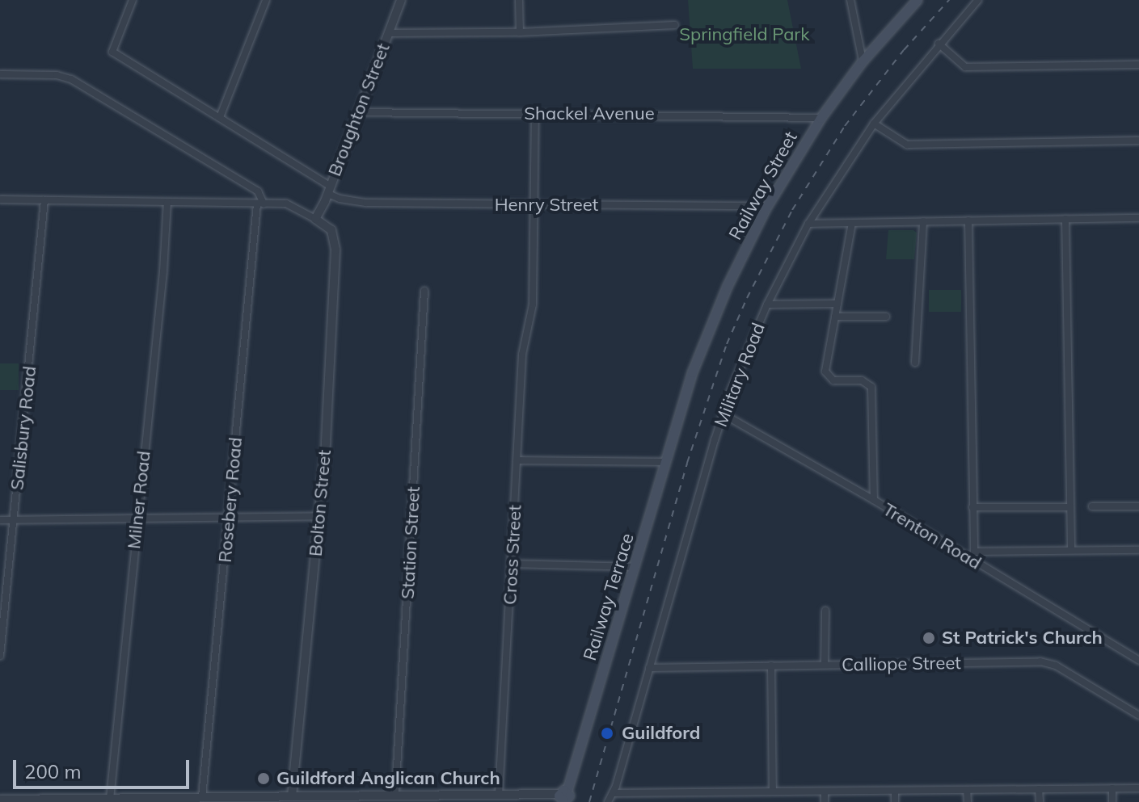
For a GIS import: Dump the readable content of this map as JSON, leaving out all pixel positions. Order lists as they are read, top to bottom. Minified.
{"streets":{"main road":["Railway Street","Railway Terrace"],"street":["Broughton Street","Shackel Avenue","Henry Street","Military Road","Salisbury Road","Milner Road","Rosebery Road","Bolton Street","Trenton Road","Station Street","Cross Street","Calliope Street"]},"crossings":[["Broughton Street","Shackel Avenue"],["Broughton Street","Henry Street"],["Broughton Street","Bolton Street"],["Shackel Avenue","Railway Street"],["Shackel Avenue","Cross Street"],["Railway Street","Henry Street"],["Railway Street","Railway Terrace"],["Henry Street","Cross Street"],["Military Road","Trenton Road"],["Military Road","Calliope Street"]],"parks":["Springfield Park"],"places":["St Patrick's Church","Guildford","Guildford Anglican Church"],"scale_bar":"200 m"}
